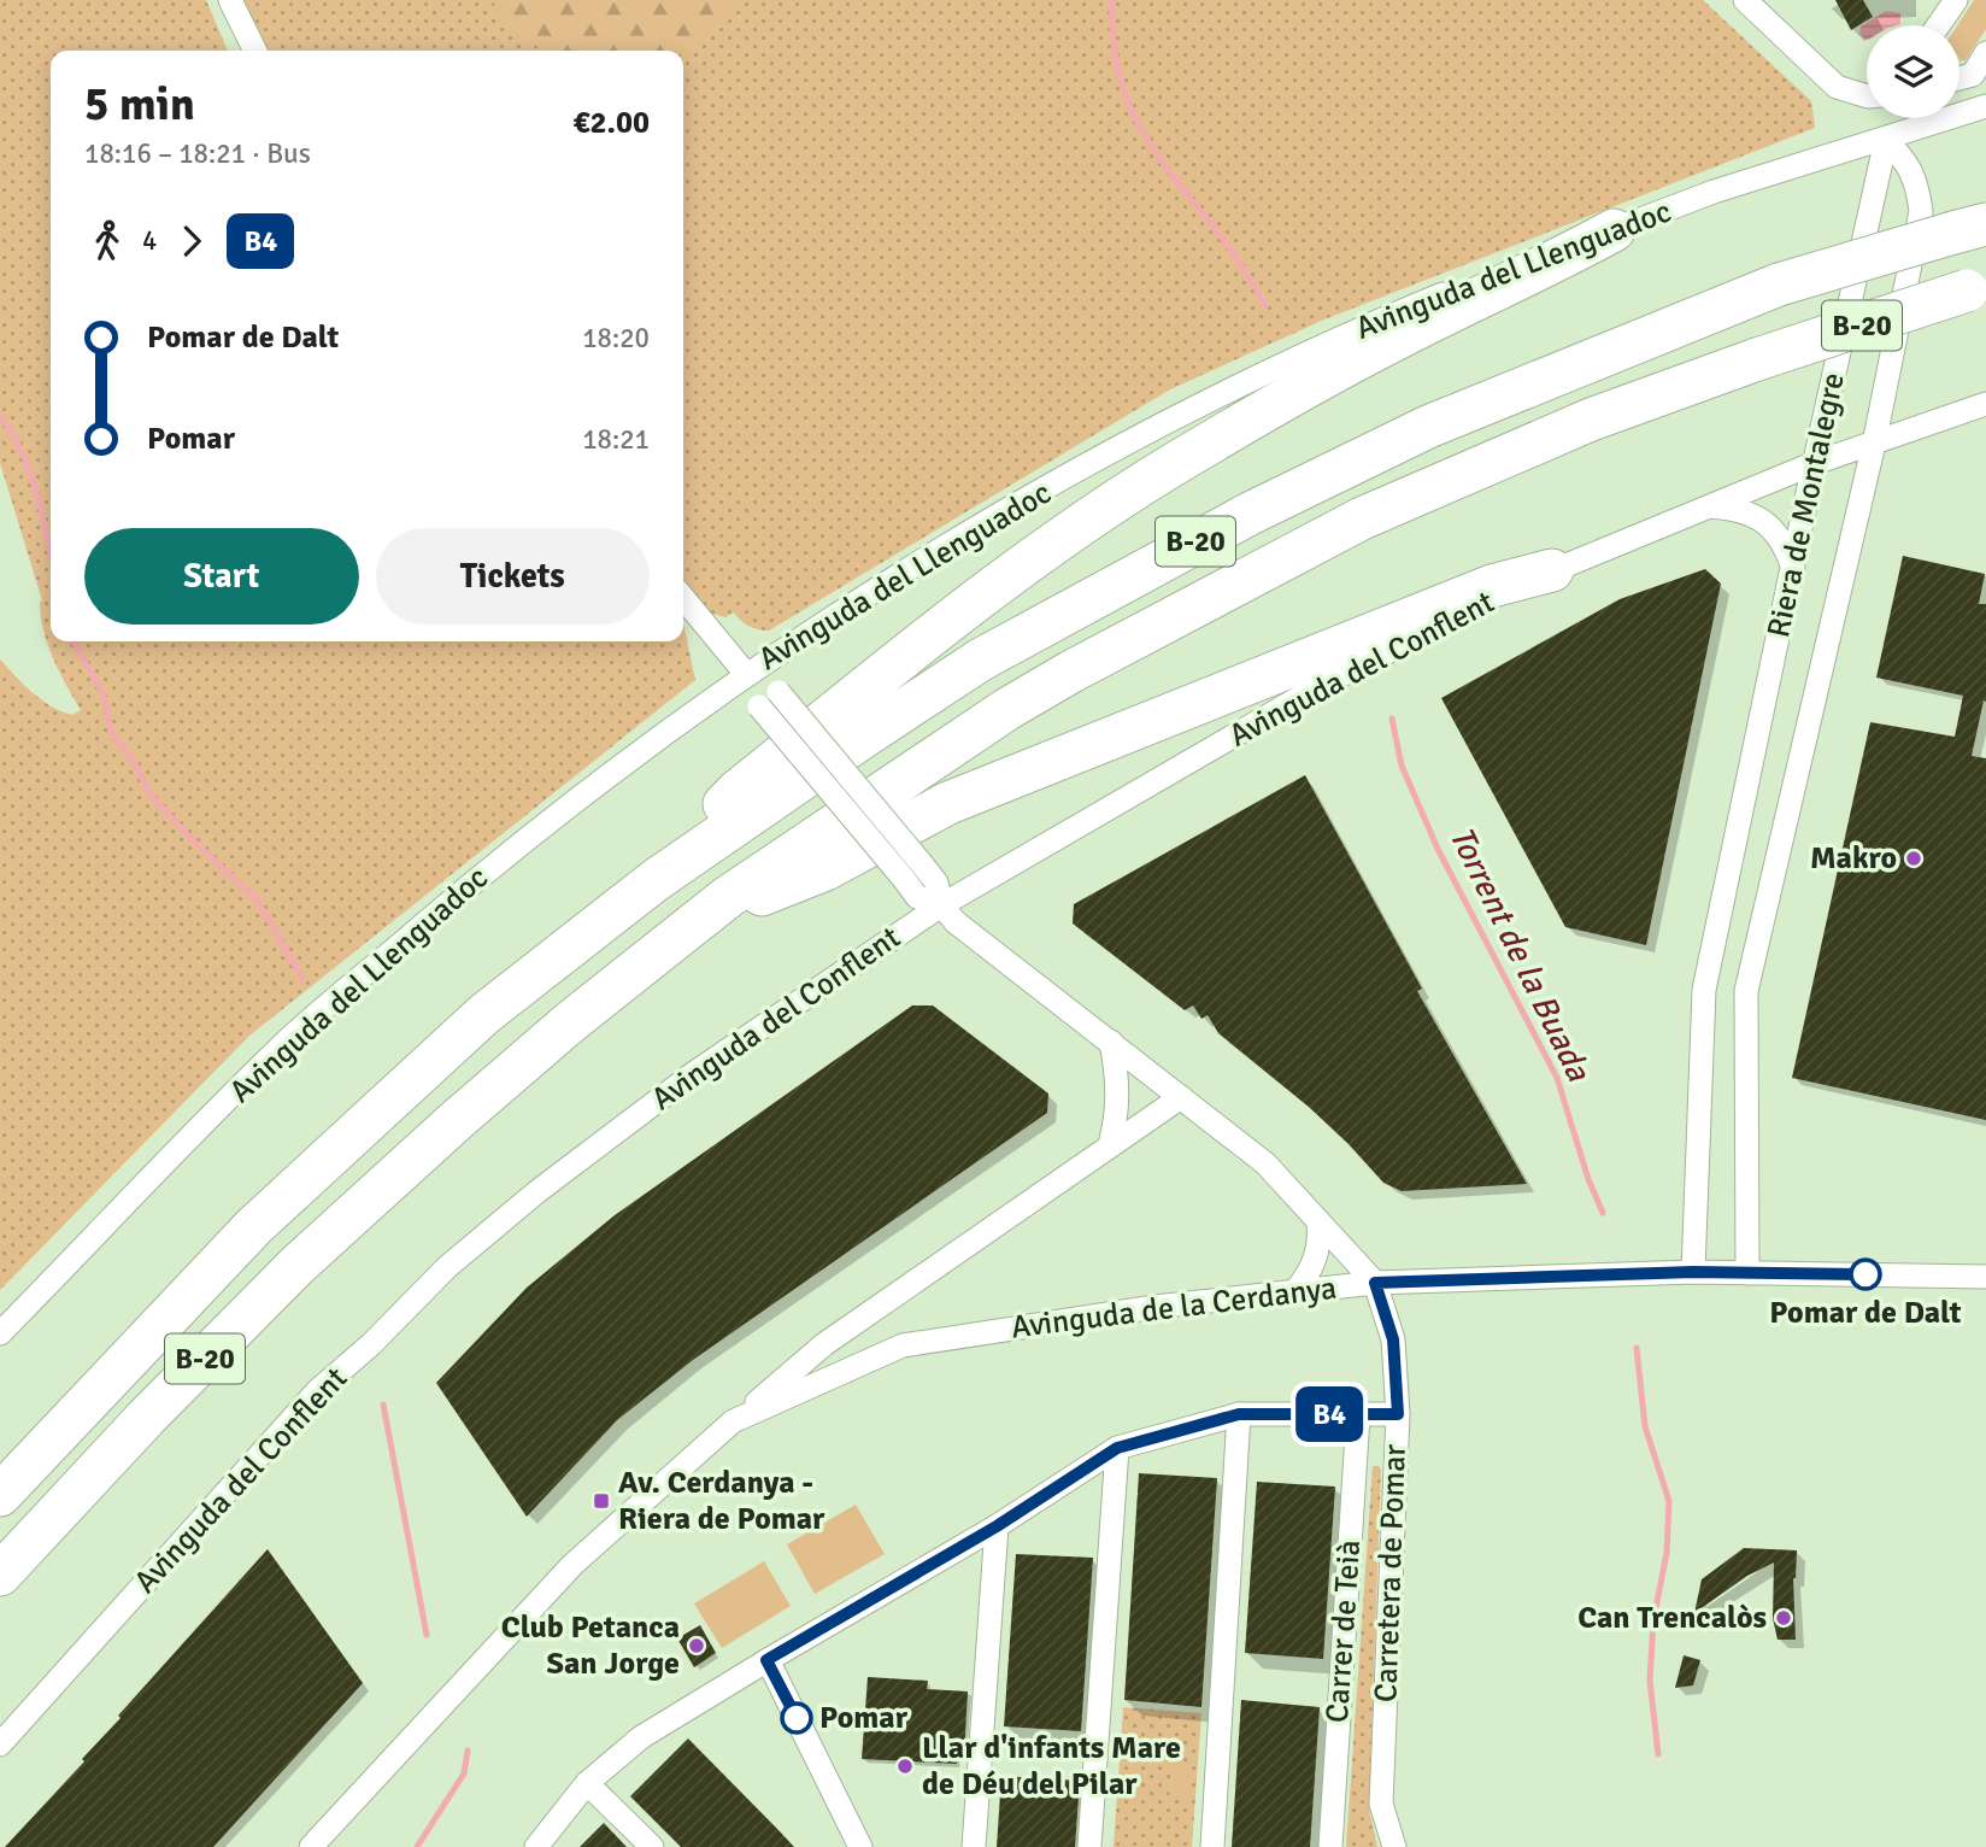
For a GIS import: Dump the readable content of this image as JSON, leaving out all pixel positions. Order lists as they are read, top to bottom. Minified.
{"streets":{"highway":["B-20"],"street":["Avinguda del Llenguadoc","Riera de Montalegre","Avinguda del Conflent","Avinguda de la Cerdanya","Carretera de Pomar","Carrer de Teià"]},"crossings":[["Avinguda del Llenguadoc","Riera de Montalegre"],["Avinguda del Llenguadoc","Carretera de Pomar"],["Riera de Montalegre","Avinguda del Conflent"],["Riera de Montalegre","Avinguda de la Cerdanya"],["Avinguda del Conflent","Carretera de Pomar"],["Avinguda de la Cerdanya","Carretera de Pomar"]],"water":["Torrent de la Buada"],"places":{"other":["Makro","Pomar de Dalt","Can Trencalòs","Club Petanca San Jorge","Pomar","Llar d'infants Mare de Déu del Pilar"],"transit":["Av. Cerdanya - Riera de Pomar"]},"lines":["bus line B4"],"page":{"on_map":"B4","heading":["5 min","18:16 – 18:21 · Bus","€2.00"],"legs":["4","B4"],"list":[{"name":"Pomar de Dalt","value":"18:20"},{"name":"Pomar","value":"18:21"}],"buttons":["Start","Tickets"]}}
